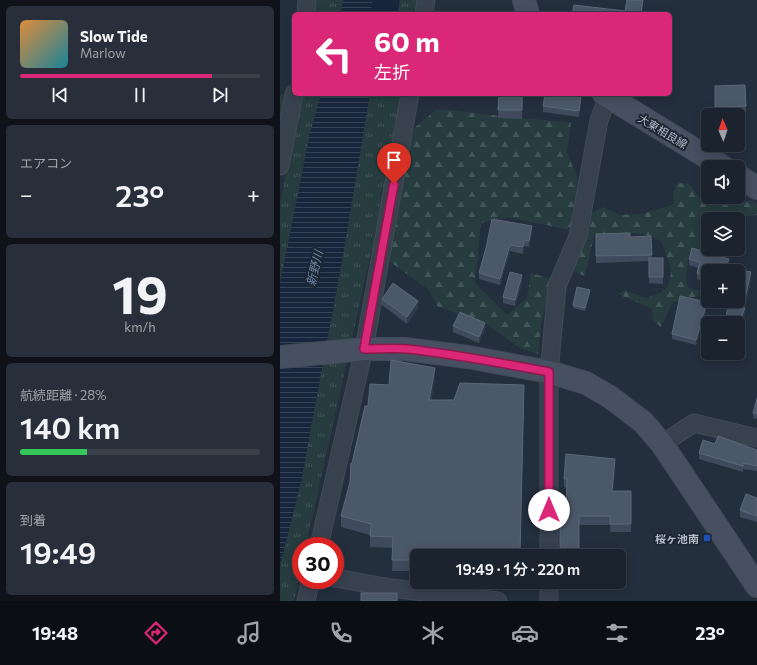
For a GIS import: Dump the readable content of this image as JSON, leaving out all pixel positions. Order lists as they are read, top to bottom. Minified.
{"streets":{"street":["大東相良線"]},"water":["新野川"],"places":{"transit":["桜ヶ池南"]},"north":"top","page":{"turn":["60 m","左折"],"song":["Slow Tide","Marlow"],"map_buttons":["+","−"],"tile":["エアコン",["19","km/h"],["航続距離 · 28%","140 km"],["到着","19:49"]],"heat":["−","23°","+"],"limit":"30","trip":"19:49 · 1 分 · 220 m","tabs":["19:48","23°"]}}
